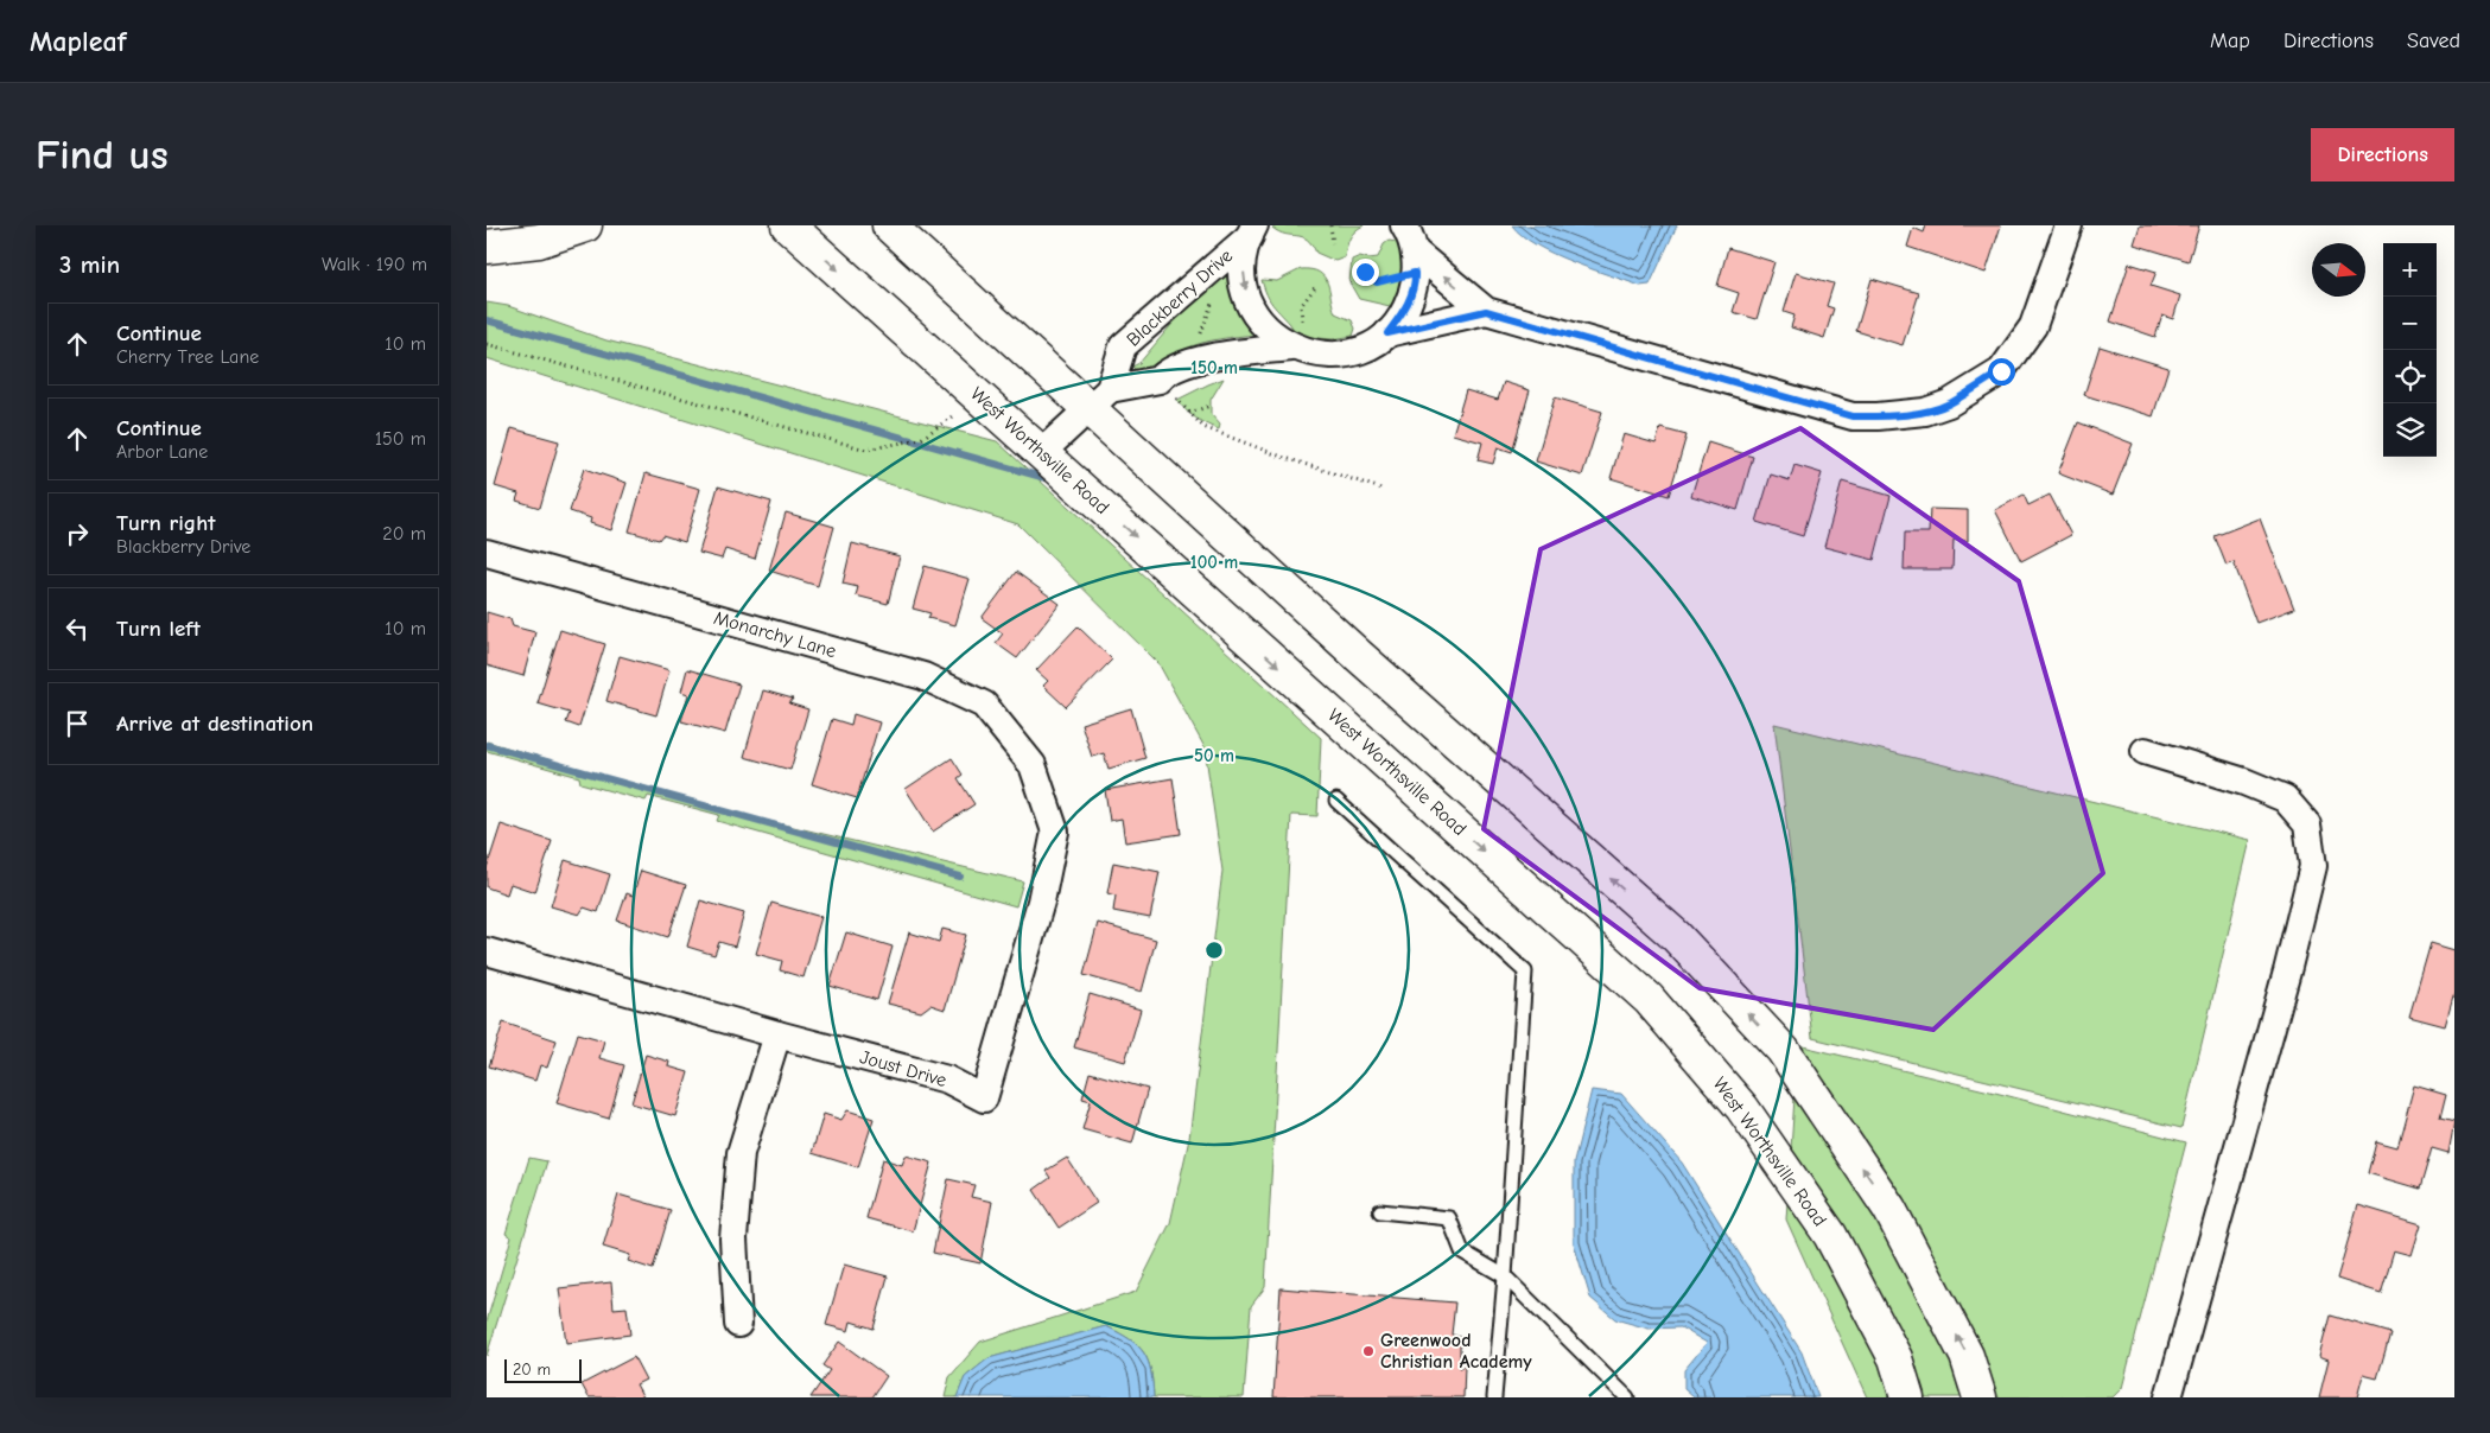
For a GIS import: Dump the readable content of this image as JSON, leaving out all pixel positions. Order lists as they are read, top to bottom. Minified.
{"streets":{"main road":["West Worthsville Road"],"street":["Blackberry Drive","Monarchy Lane","Joust Drive"]},"crossings":[["Monarchy Lane","Joust Drive"]],"places":["Greenwood Christian Academy"],"scale_bar":"20 m","north":"right","page":{"header":"Mapleaf","nav":["Map","Directions","Saved"],"buttons":"Directions","title":"Find us","heading":["3 min","Walk · 190 m"],"map_buttons":["+","−"],"list":[["Continue","Cherry Tree Lane","10 m"],["Continue","Arbor Lane","150 m"],["Turn right","Blackberry Drive","20 m"],["Turn left","10 m"],"Arrive at destination"],"scale":"20 m"},"rings":["150 m","100 m","50 m"]}
